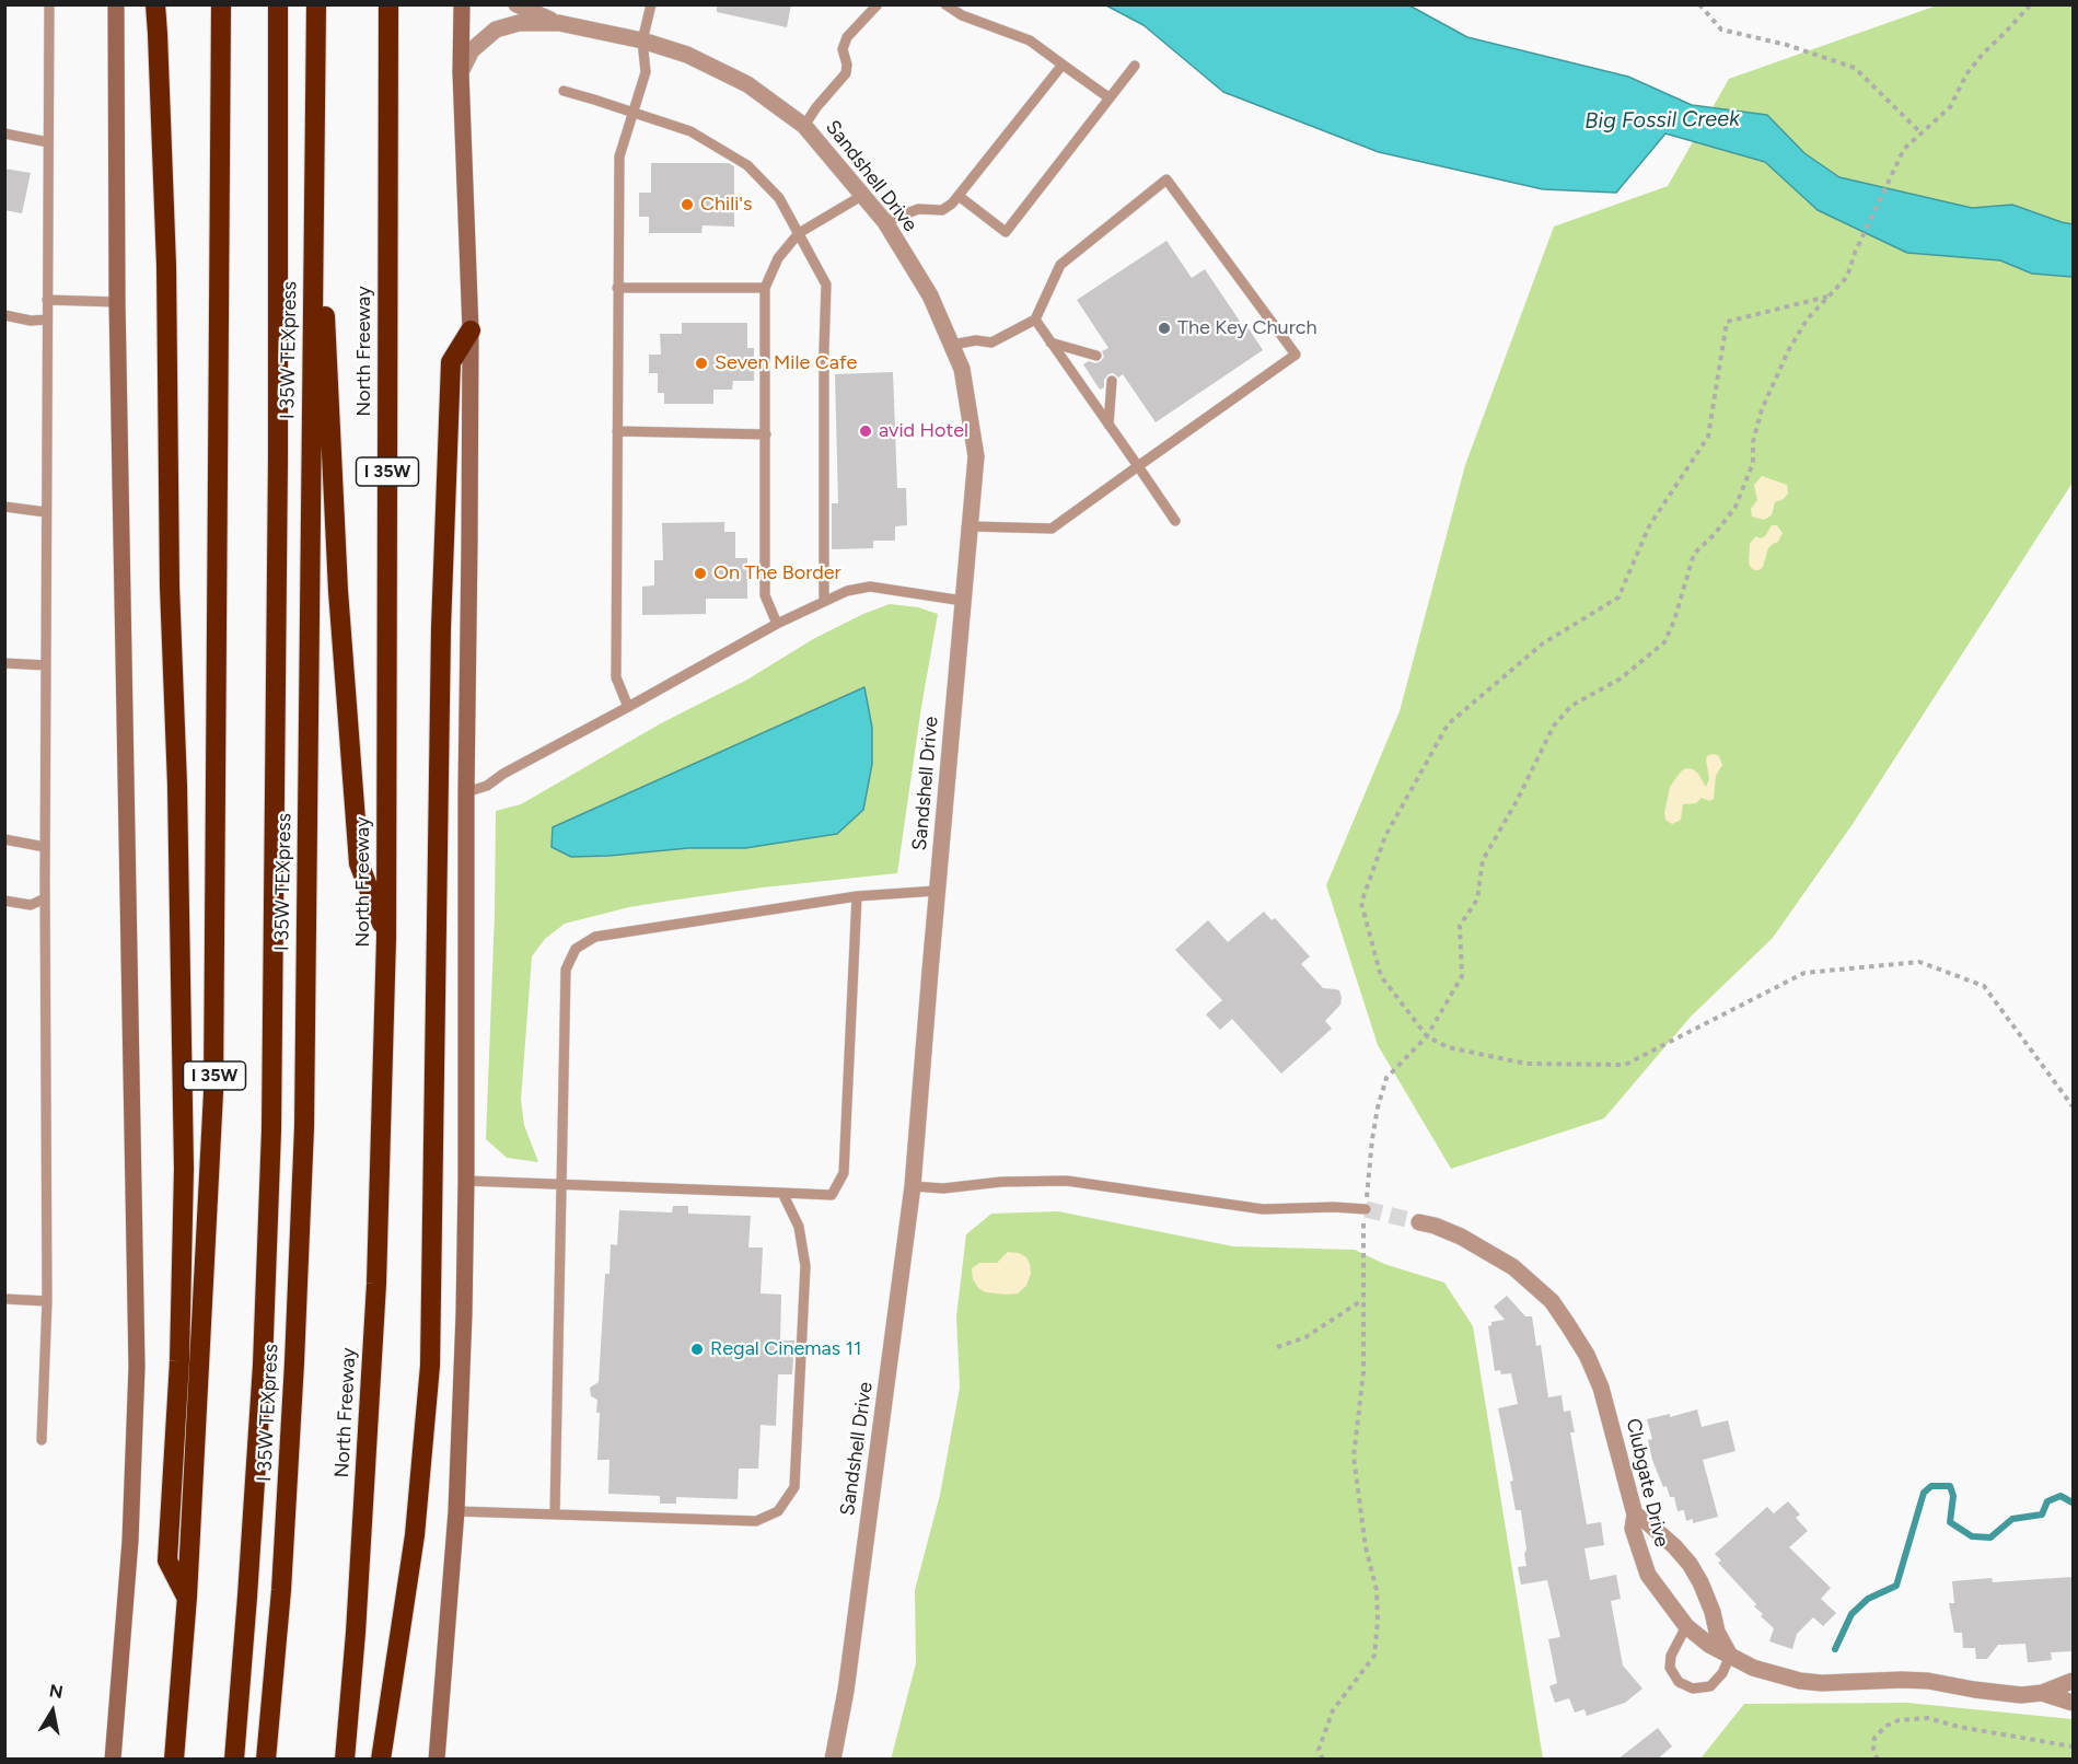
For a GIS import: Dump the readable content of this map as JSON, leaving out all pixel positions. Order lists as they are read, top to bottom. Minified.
{"streets":{"highway":["I 35W TEXpress","North Freeway","I 35W"],"street":["Sandshell Drive","Clubgate Drive"]},"water":["Big Fossil Creek"],"places":["Chili's","The Key Church","Seven Mile Cafe","avid Hotel","On The Border","Regal Cinemas 11"],"north":"top"}
